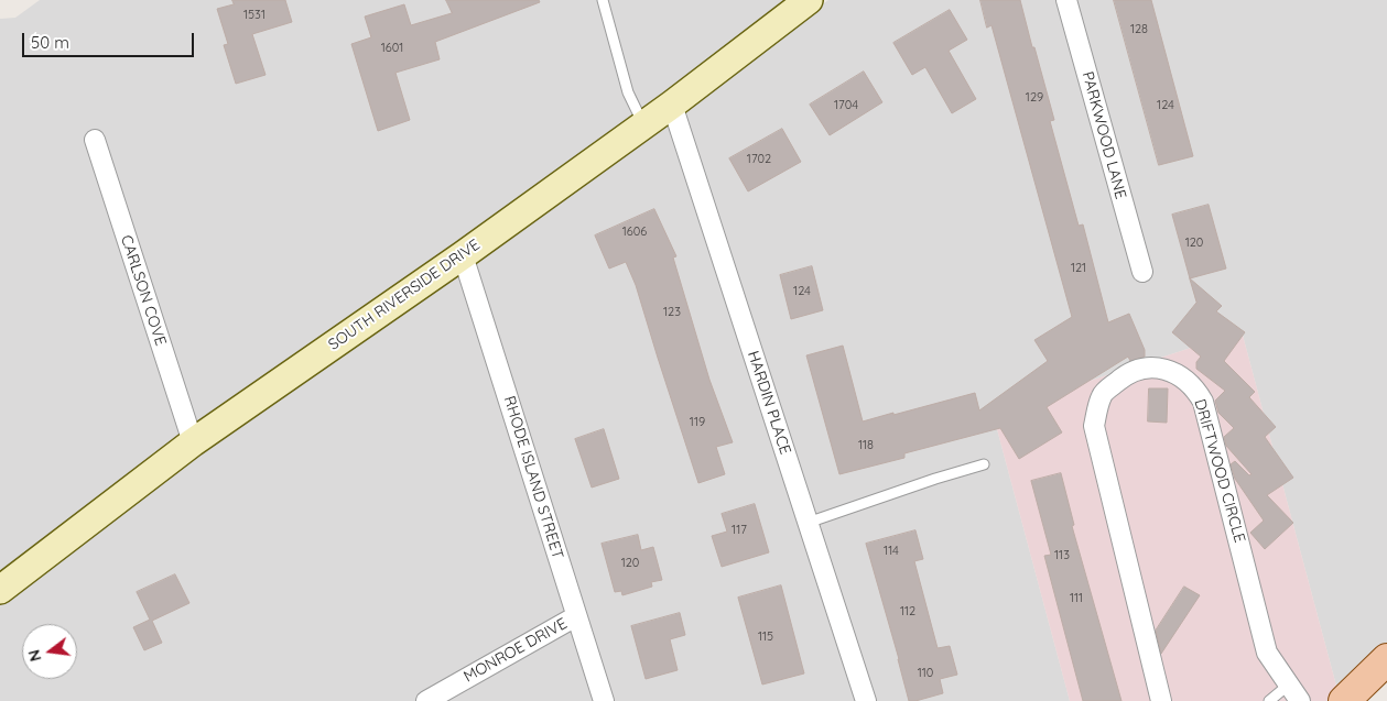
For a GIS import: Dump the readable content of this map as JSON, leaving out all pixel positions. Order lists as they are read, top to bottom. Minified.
{"streets":{"street":["PARKWOOD LANE","CARLSON COVE","SOUTH RIVERSIDE DRIVE","HARDIN PLACE","DRIFTWOOD CIRCLE","RHODE ISLAND STREET","MONROE DRIVE"]},"crossings":[["CARLSON COVE","SOUTH RIVERSIDE DRIVE"],["SOUTH RIVERSIDE DRIVE","HARDIN PLACE"],["SOUTH RIVERSIDE DRIVE","RHODE ISLAND STREET"],["RHODE ISLAND STREET","MONROE DRIVE"]],"house_numbers":["1531","128","1601","129","1704","124","1702","1606","120","121","124","123","119","118","117","114","113","120","111","112","115","110"],"scale_bar":"50 m","north":"left"}
